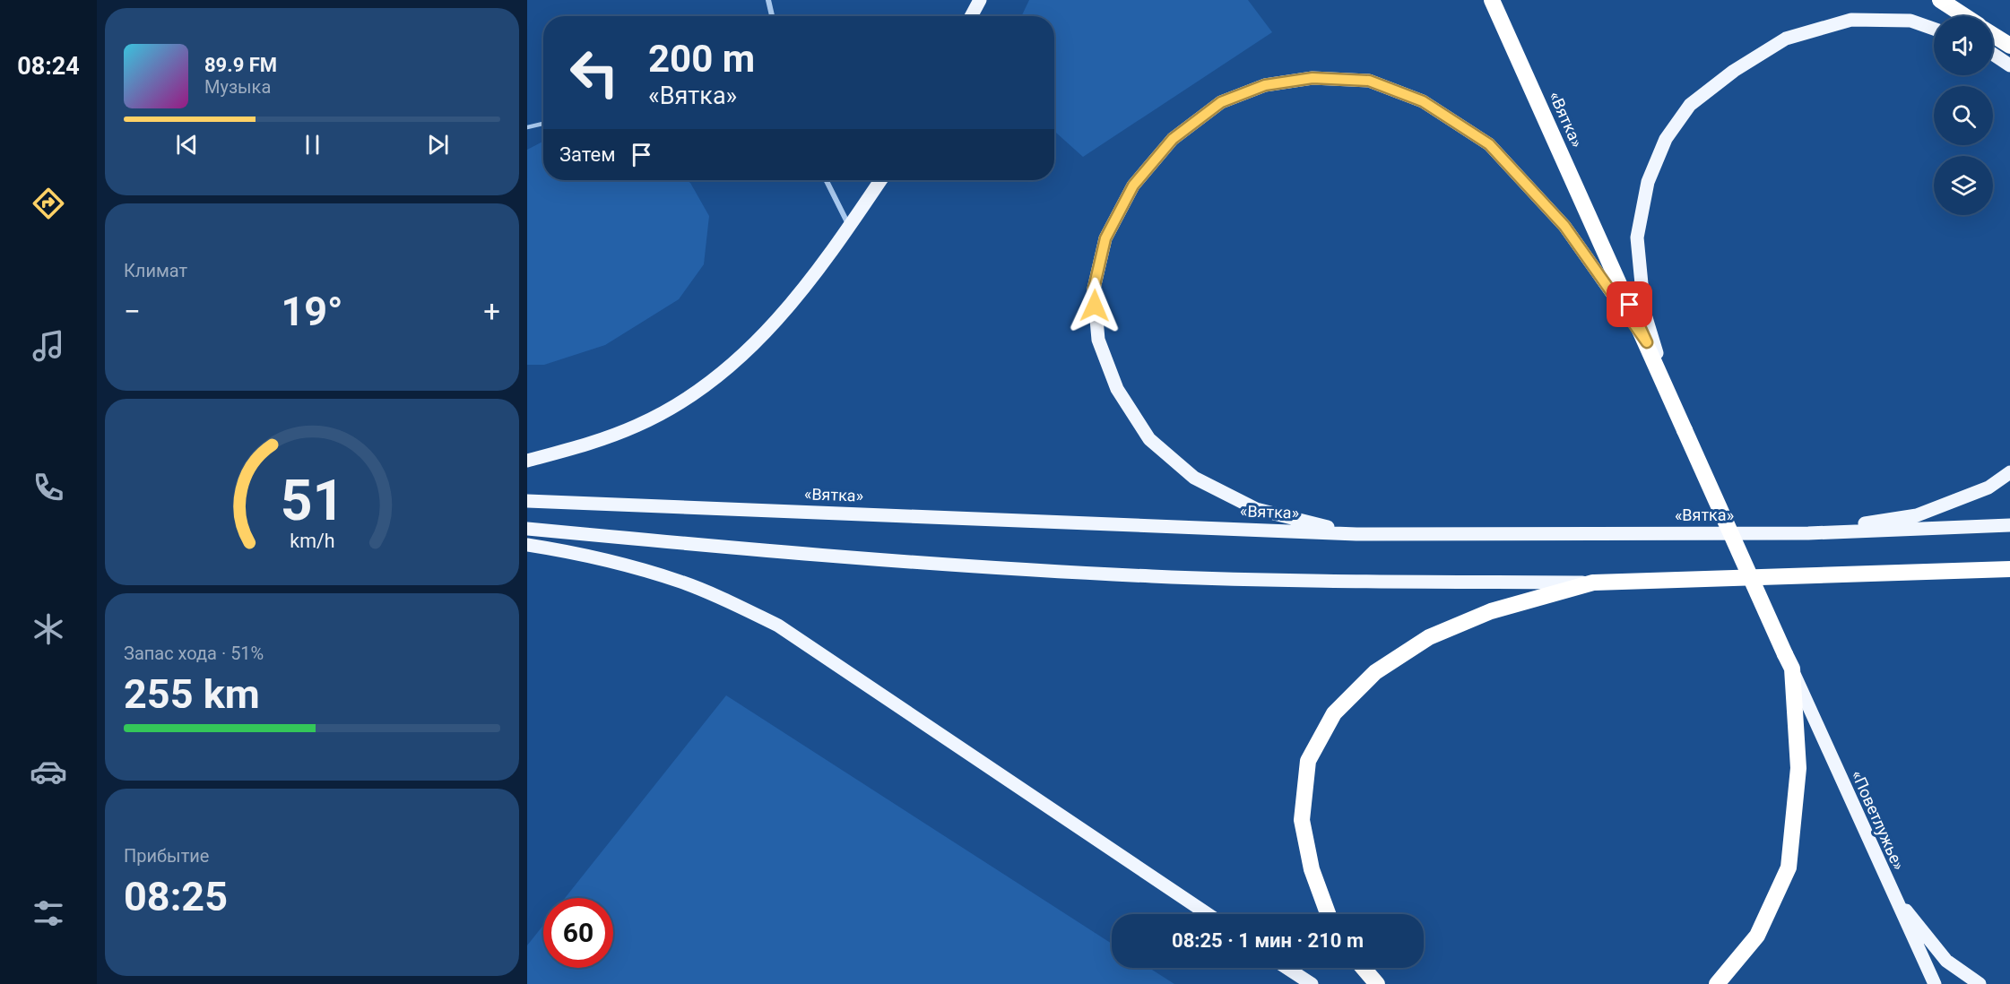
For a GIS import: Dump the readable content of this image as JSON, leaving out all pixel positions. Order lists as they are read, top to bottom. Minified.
{"streets":{"highway":["«Вятка»"],"main road":["«Поветлужье»"]},"crossings":[["«Вятка»","«Поветлужье»"]],"page":{"tabs":"08:24","turn":["200 m","«Вятка»"],"song":["89.9 FM","Музыка"],"then":"Затем","tile":["Климат",["Запас хода · 51%","255 km"],["Прибытие","08:25"]],"heat":["−","19°","+"],"limit":"60","trip":"08:25 · 1 мин · 210 m","gauge":["51","km/h"]}}
